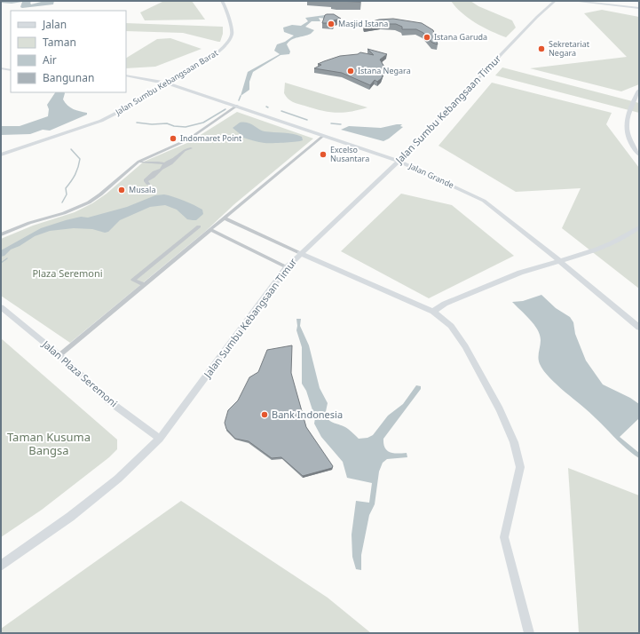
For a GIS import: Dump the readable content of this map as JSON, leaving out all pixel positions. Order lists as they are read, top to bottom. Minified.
{"streets":{"street":["Jalan Sumbu Kebangsaan Barat","Jalan Sumbu Kebangsaan Timur","Jalan Grande","Jalan Plaza Seremoni"]},"crossings":[["Jalan Sumbu Kebangsaan Barat","Jalan Grande"],["Jalan Sumbu Kebangsaan Timur","Jalan Grande"],["Jalan Sumbu Kebangsaan Timur","Jalan Plaza Seremoni"]],"parks":["Plaza Seremoni","Taman Kusuma Bangsa"],"places":["Masjid Istana","Istana Garuda","Sekretariat Negara","Istana Negara","Indomaret Point","Excelso Nusantara","Musala","Bank Indonesia"],"legend":["Jalan","Taman","Air","Bangunan"]}
